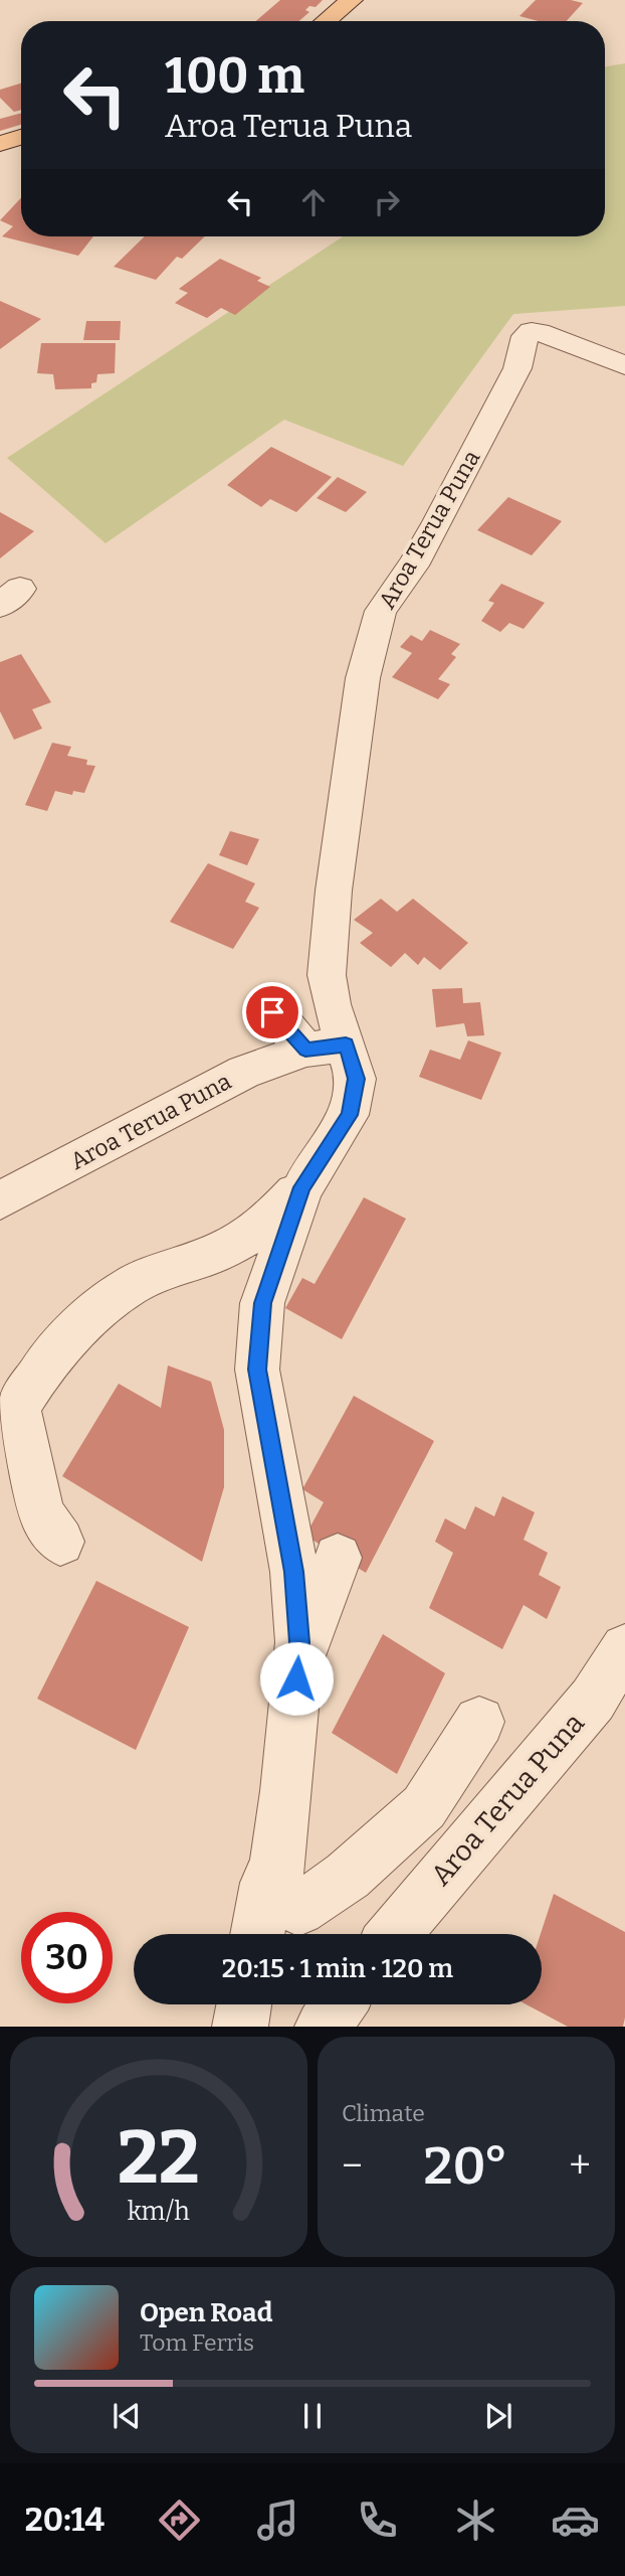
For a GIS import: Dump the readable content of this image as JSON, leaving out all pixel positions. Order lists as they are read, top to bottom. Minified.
{"streets":{"street":["Aroa Terua Puna"]},"page":{"turn":["100 m","Aroa Terua Puna"],"limit":"30","trip":"20:15 · 1 min · 120 m","tile":"Climate","heat":["−","20°","+"],"song":["Open Road","Tom Ferris"],"tabs":"20:14","gauge":["22","km/h"]}}
